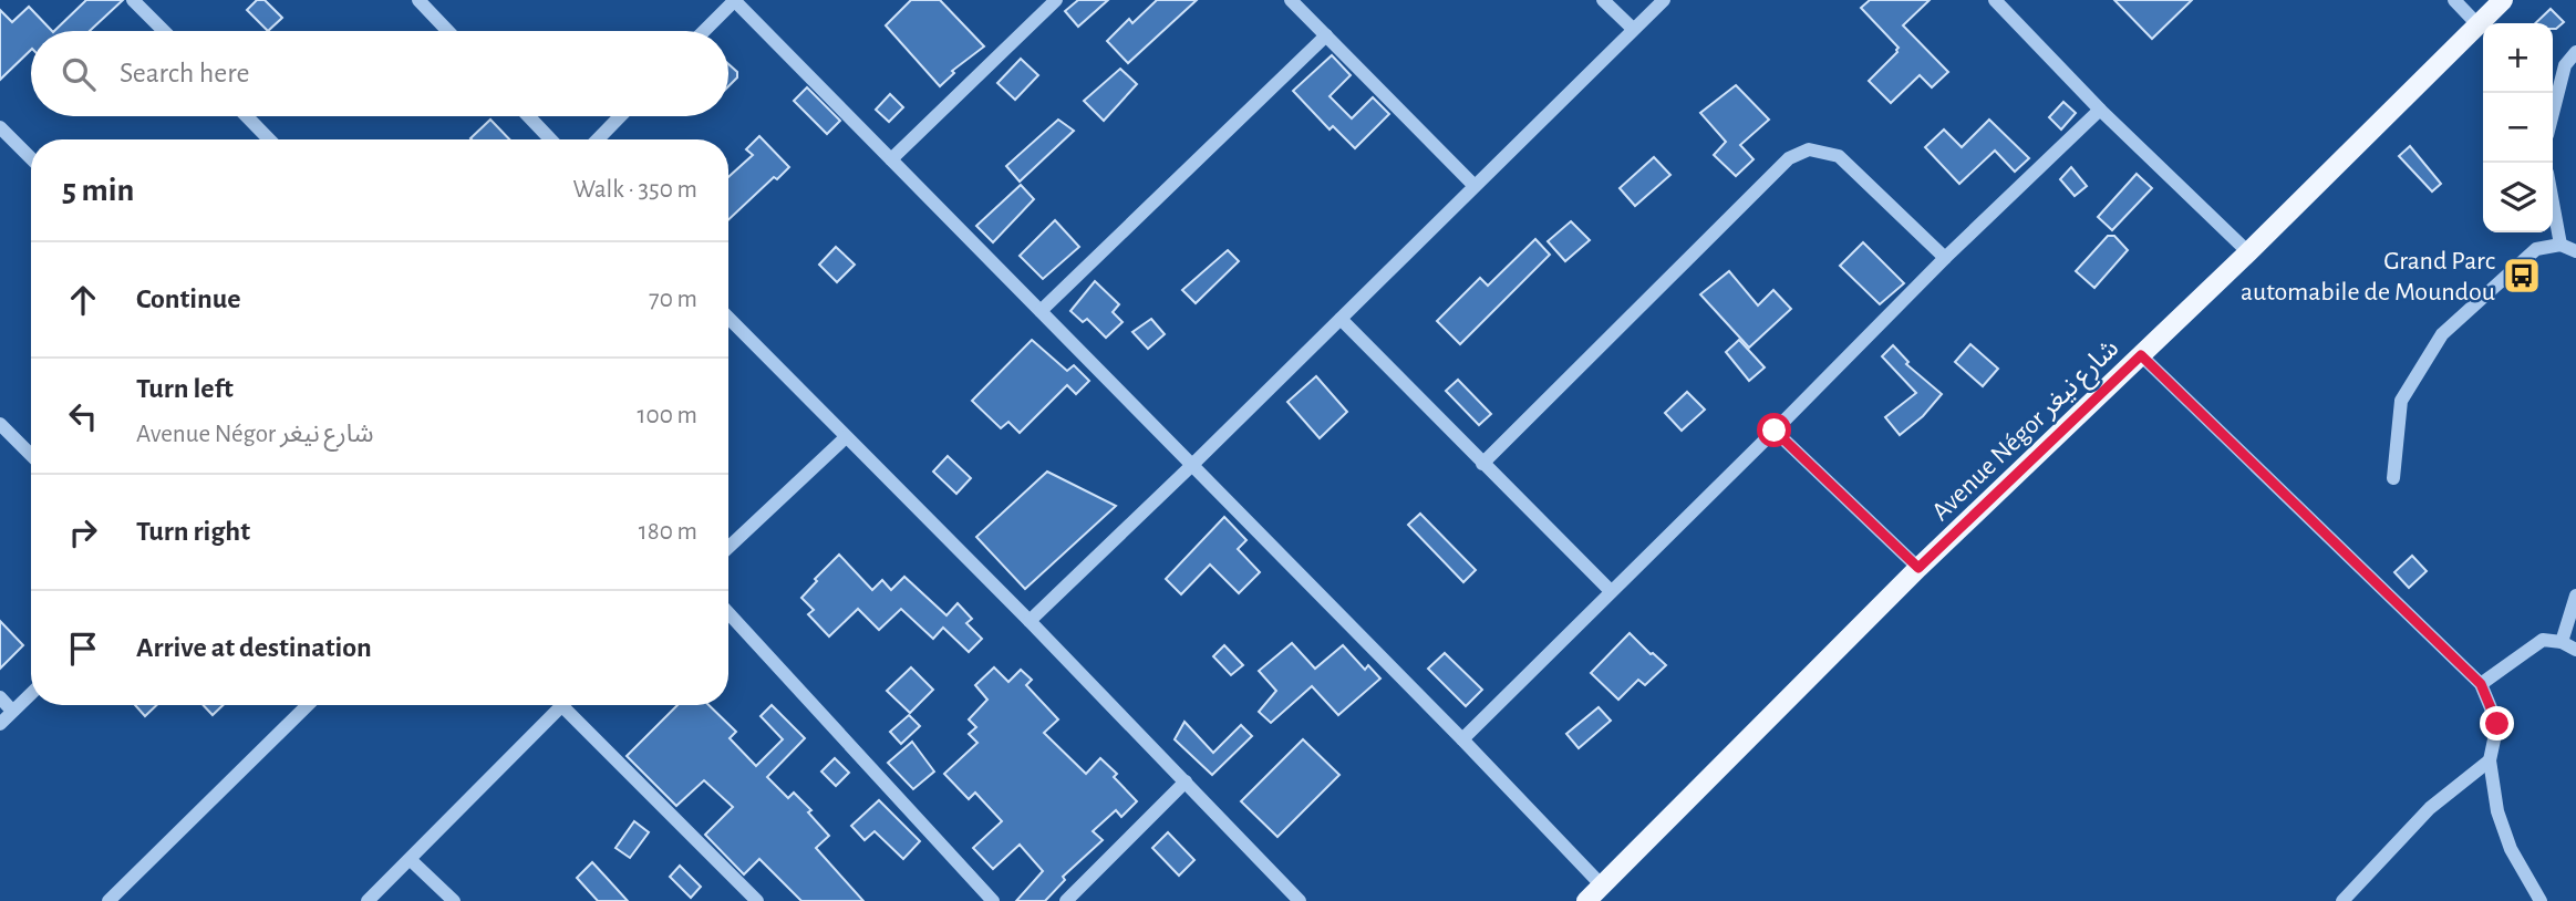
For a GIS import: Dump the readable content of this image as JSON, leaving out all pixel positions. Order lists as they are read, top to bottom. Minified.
{"streets":{"main road":["Avenue Négor شارع نيغر"]},"places":{"bus stop":["Grand Parc automabile de Moundou"]},"page":{"map_buttons":["+","−"],"search":"Search here","heading":["5 min","Walk · 350 m"],"list":[["Continue","70 m"],["Turn left","Avenue Négor شارع نيغر","100 m"],["Turn right","180 m"],"Arrive at destination"]}}
